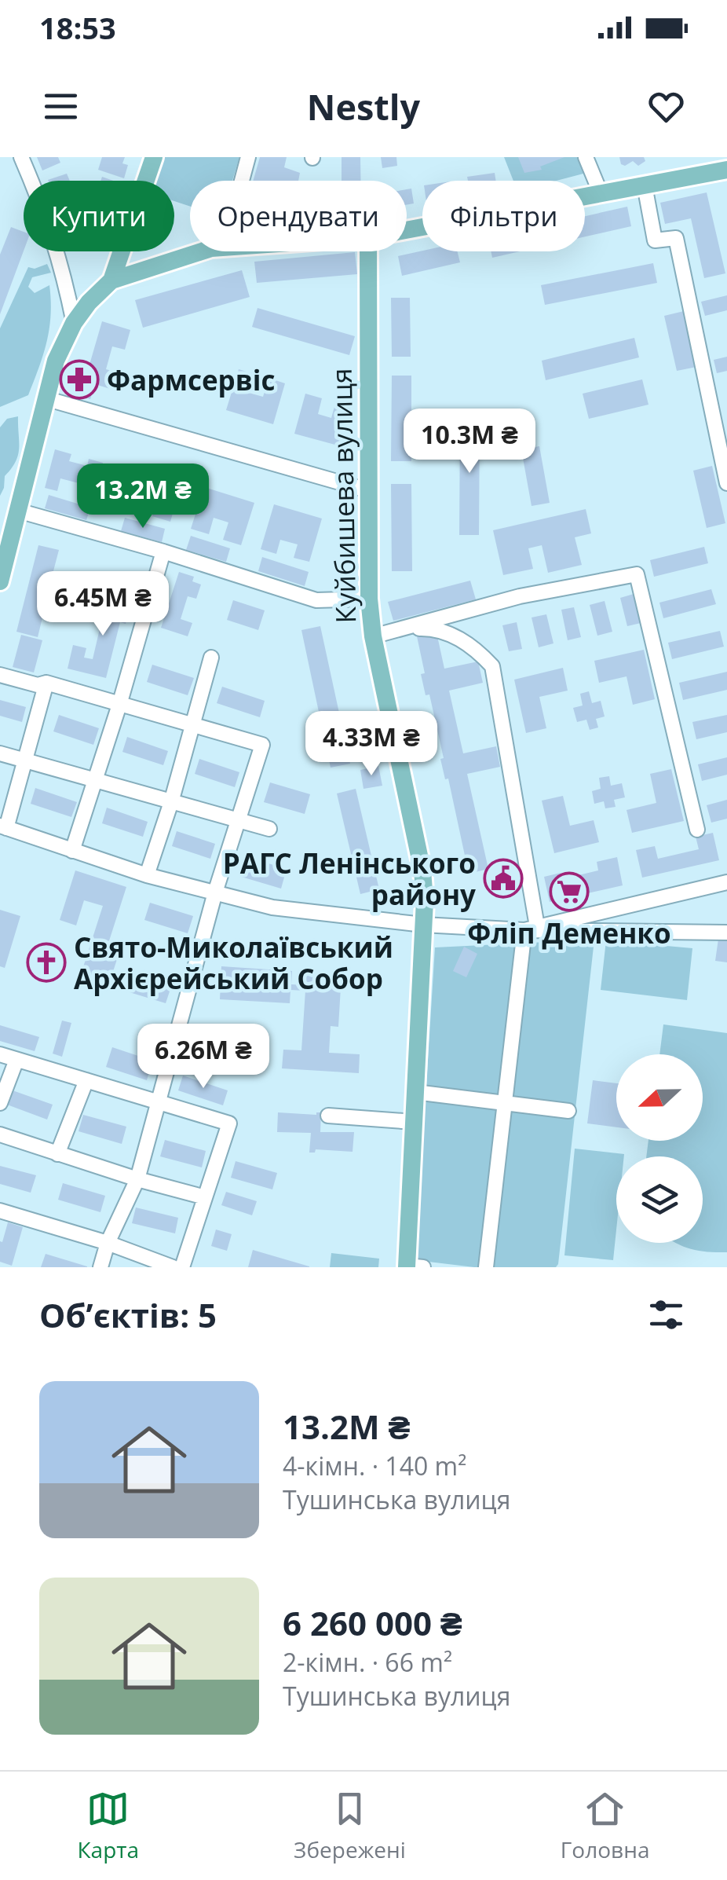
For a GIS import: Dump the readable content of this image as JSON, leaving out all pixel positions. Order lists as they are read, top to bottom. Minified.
{"streets":{"main road":["Куйбишева вулиця"]},"places":{"pharmacy":["Фармсервіс"],"public building":["РАГС Ленінського району"],"supermarket":["Фліп Деменко"],"church":["Свято-Миколаївський Архієрейський Собор"]},"north":"left","page":{"status":"18:53","header":"Nestly","chip":["Купити","Орендувати","Фільтри"],"price":["10.3M ₴","13.2M ₴","6.45M ₴","4.33M ₴","6.26M ₴"],"heading":"Об’єктів: 5","list":[{"name":"13.2M ₴","note":"4-кімн. · 140 m² · Тушинська вулиця"},{"name":"6 260 000 ₴","note":"2-кімн. · 66 m² · Тушинська вулиця"}],"tabs":["Карта","Збережені","Головна"]}}
